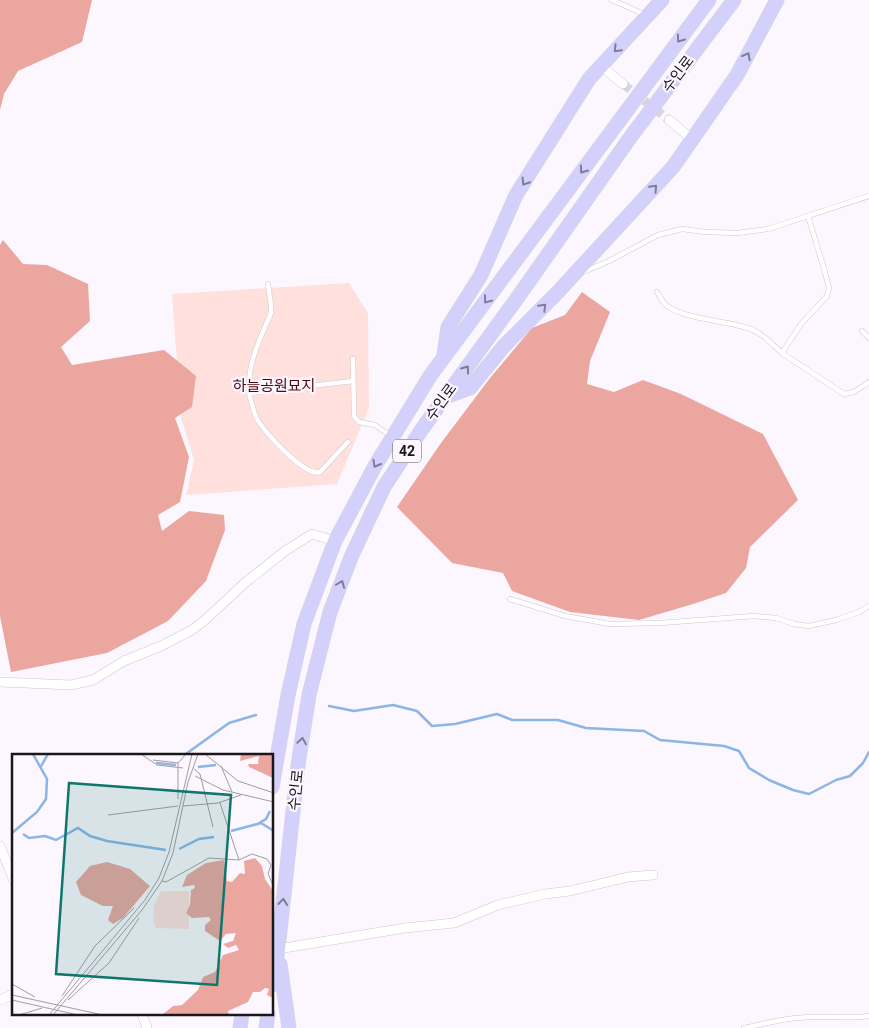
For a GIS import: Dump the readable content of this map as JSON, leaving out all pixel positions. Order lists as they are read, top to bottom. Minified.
{"streets":{"main road":["수인로","42"]},"parks":["하늘공원묘지"]}
